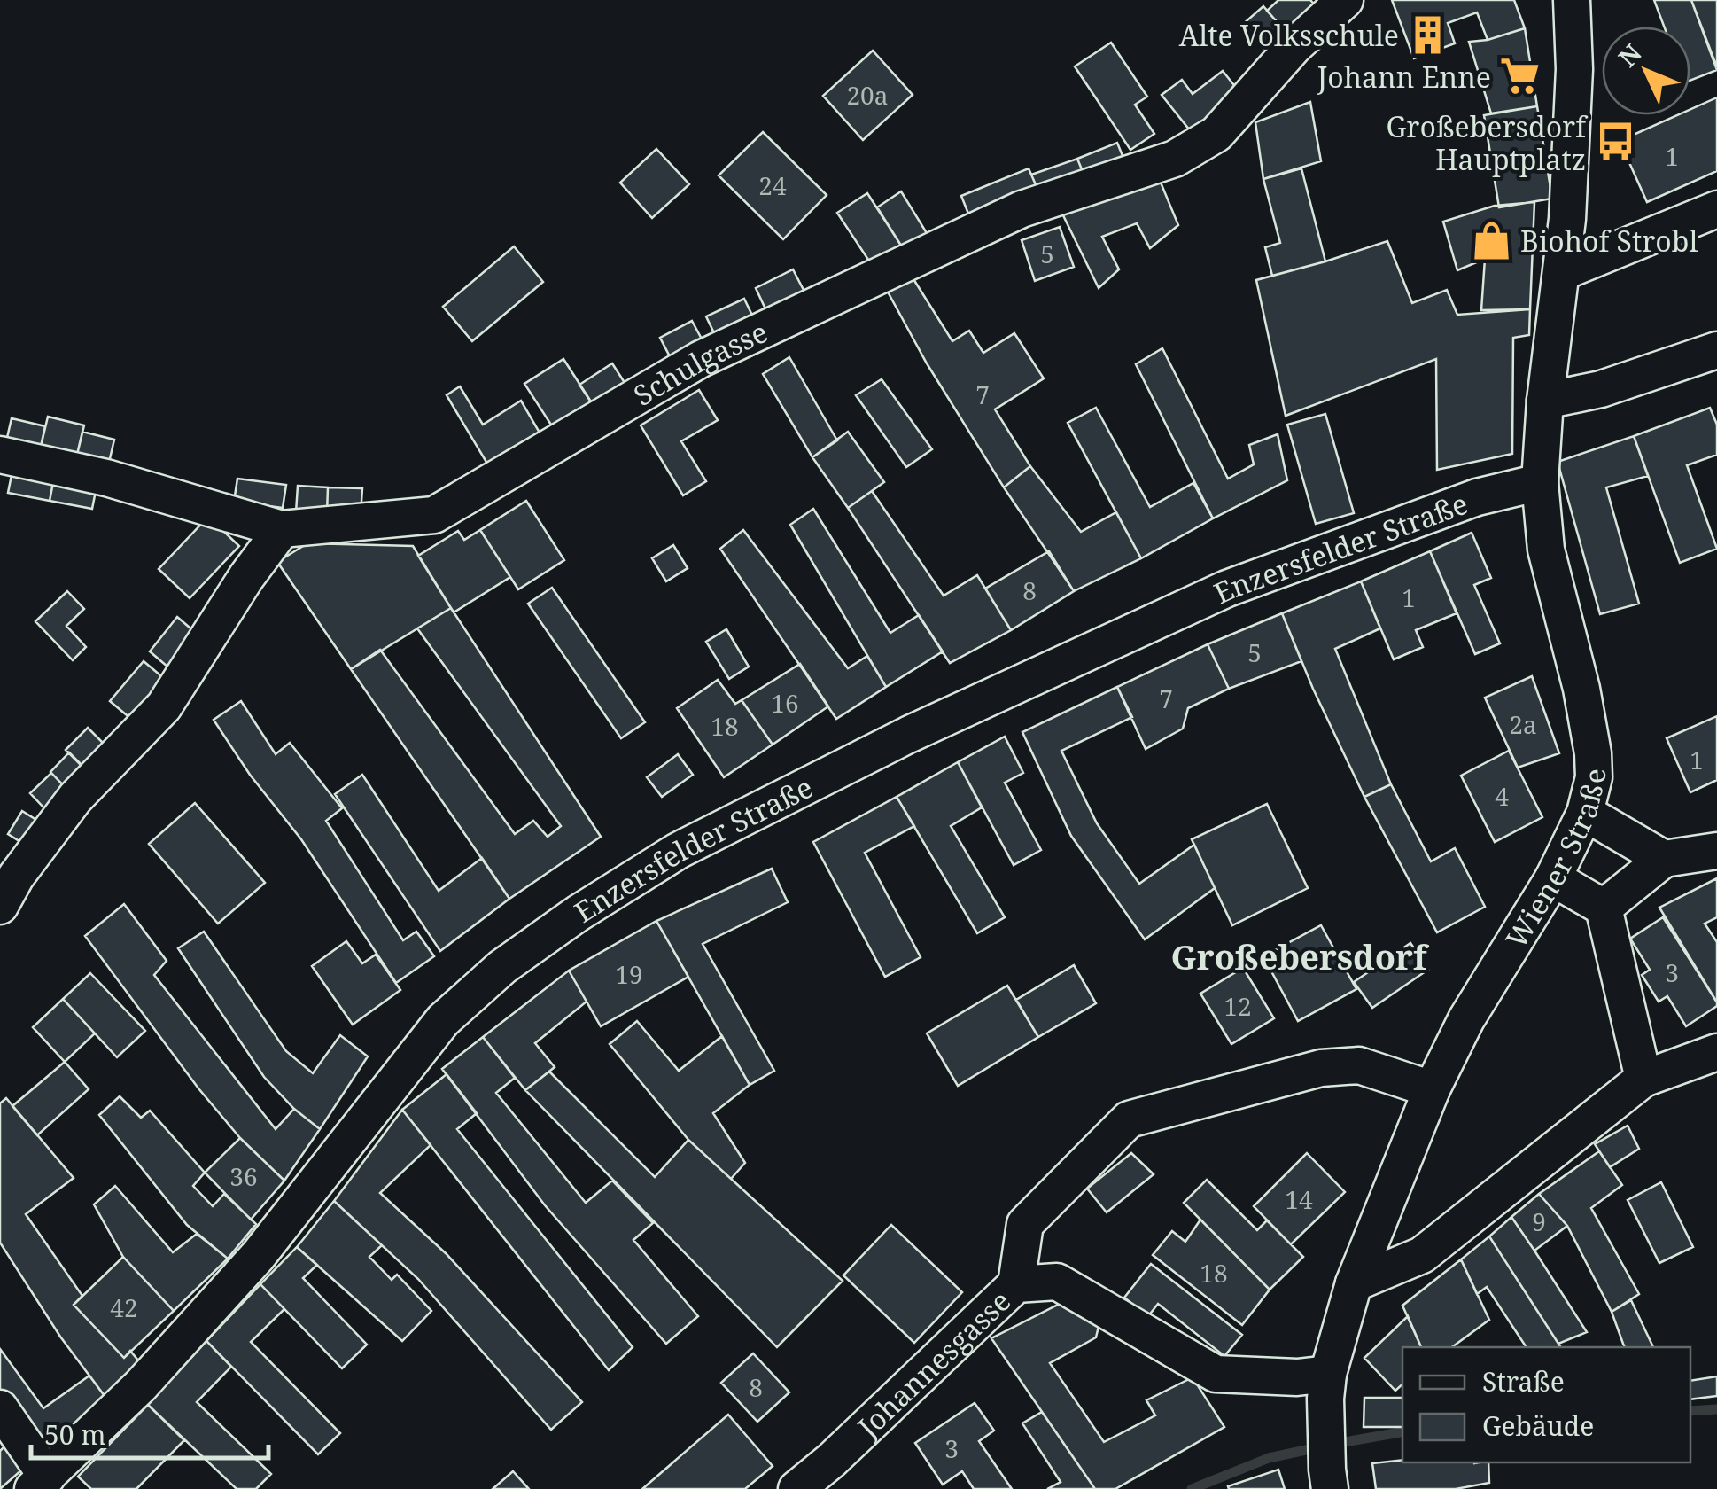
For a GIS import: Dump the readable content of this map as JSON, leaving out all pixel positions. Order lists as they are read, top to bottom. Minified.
{"streets":{"street":["Schulgasse","Enzersfelder Straße","Wiener Straße","Johannesgasse"]},"crossings":[["Enzersfelder Straße","Wiener Straße"],["Wiener Straße","Johannesgasse"]],"districts":["Großebersdorf"],"places":{"building":["Alte Volksschule"],"supermarket":["Johann Enne"],"bus stop":["Großebersdorf Hauptplatz"],"shop":["Biohof Strobl"]},"house_numbers":["20a","1","24","5","7","8","1","5","7","16","2a","18","1","4","3","19","12","36","14","9","18","42","8","3"],"legend":["Straße","Gebäude"],"scale_bar":"50 m","north":"top left"}
